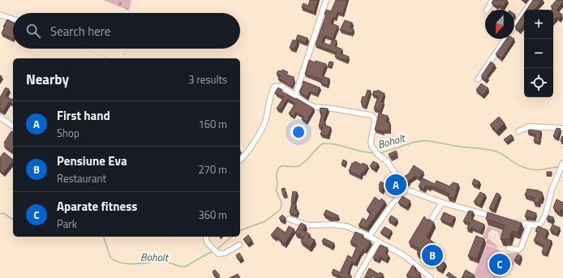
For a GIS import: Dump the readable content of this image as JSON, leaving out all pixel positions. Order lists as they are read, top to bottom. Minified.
{"water":["Boholt"],"north":"bottom","page":{"map_buttons":["+","−"],"search":"Search here","heading":["Nearby","3 results"],"list":[{"mark":"A","name":"First hand","note":"Shop","value":"160 m"},{"mark":"B","name":"Pensiune Eva","note":"Restaurant","value":"270 m"},{"mark":"C","name":"Aparate fitness","note":"Park","value":"360 m"}],"pins":["A","B","C"]}}
